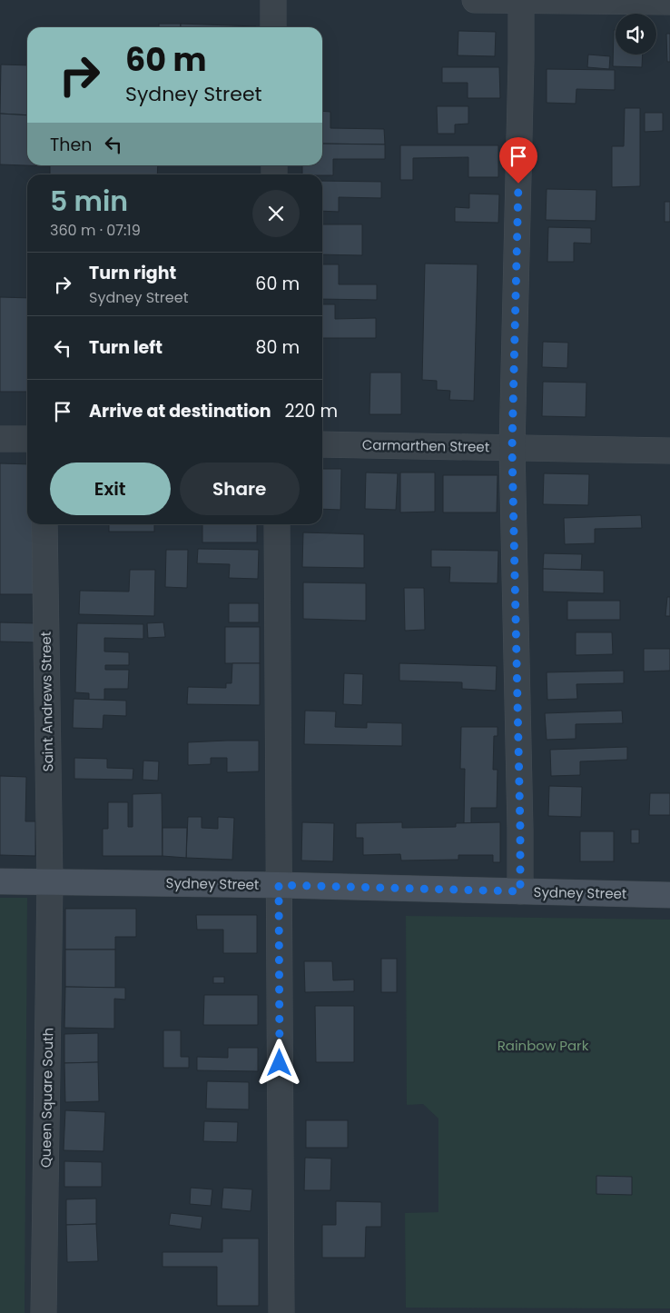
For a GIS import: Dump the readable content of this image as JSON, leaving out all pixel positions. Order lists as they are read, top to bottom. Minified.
{"streets":{"street":["Carmarthen Street","Saint Andrews Street","Sydney Street","Queen Square South"]},"crossings":[["Saint Andrews Street","Sydney Street"],["Saint Andrews Street","Queen Square South"],["Sydney Street","Queen Square South"]],"parks":["Rainbow Park"],"page":{"turn":["60 m","Sydney Street"],"then":"Then","heading":["5 min","360 m · 07:19"],"list":[{"name":"Turn right","note":"Sydney Street","value":"60 m"},{"name":"Turn left","value":"80 m"},{"name":"Arrive at destination","value":"220 m"}],"buttons":["Exit","Share"]}}
